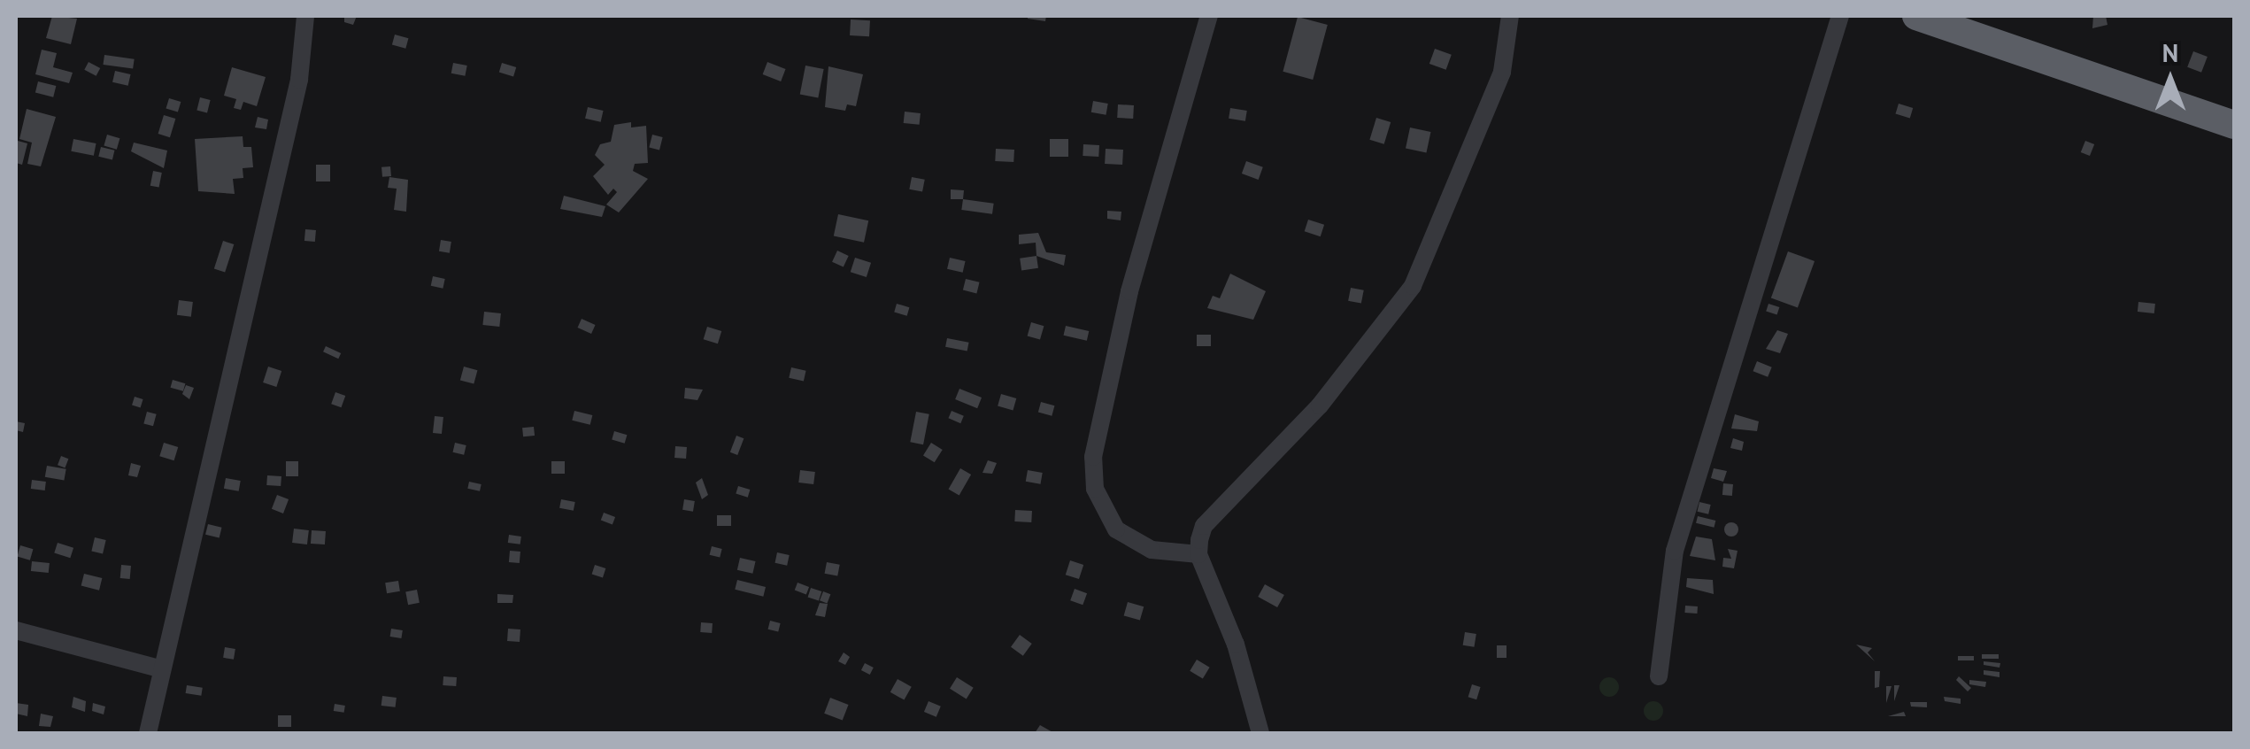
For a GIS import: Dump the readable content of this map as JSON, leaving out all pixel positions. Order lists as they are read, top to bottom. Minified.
{"north":"top"}
